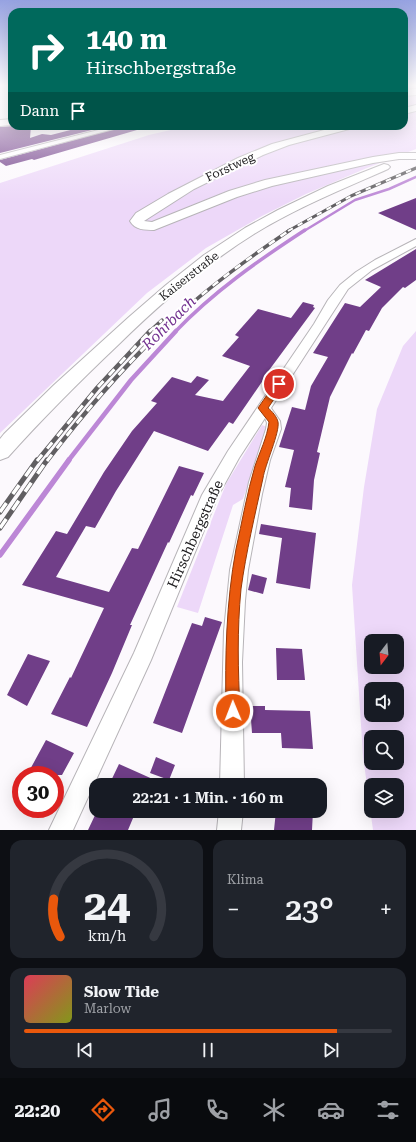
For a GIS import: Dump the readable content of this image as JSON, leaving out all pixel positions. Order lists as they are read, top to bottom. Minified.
{"streets":{"street":["Forstweg","Kaiserstraße","Hirschbergstraße"]},"crossings":[["Forstweg","Kaiserstraße"]],"water":["Rohrbach"],"north":"bottom","page":{"turn":["140 m","Hirschbergstraße"],"then":"Dann","limit":"30","trip":"22:21 · 1 Min. · 160 m","tile":"Klima","heat":["−","23°","+"],"song":["Slow Tide","Marlow"],"tabs":"22:20","gauge":["24","km/h"]}}
